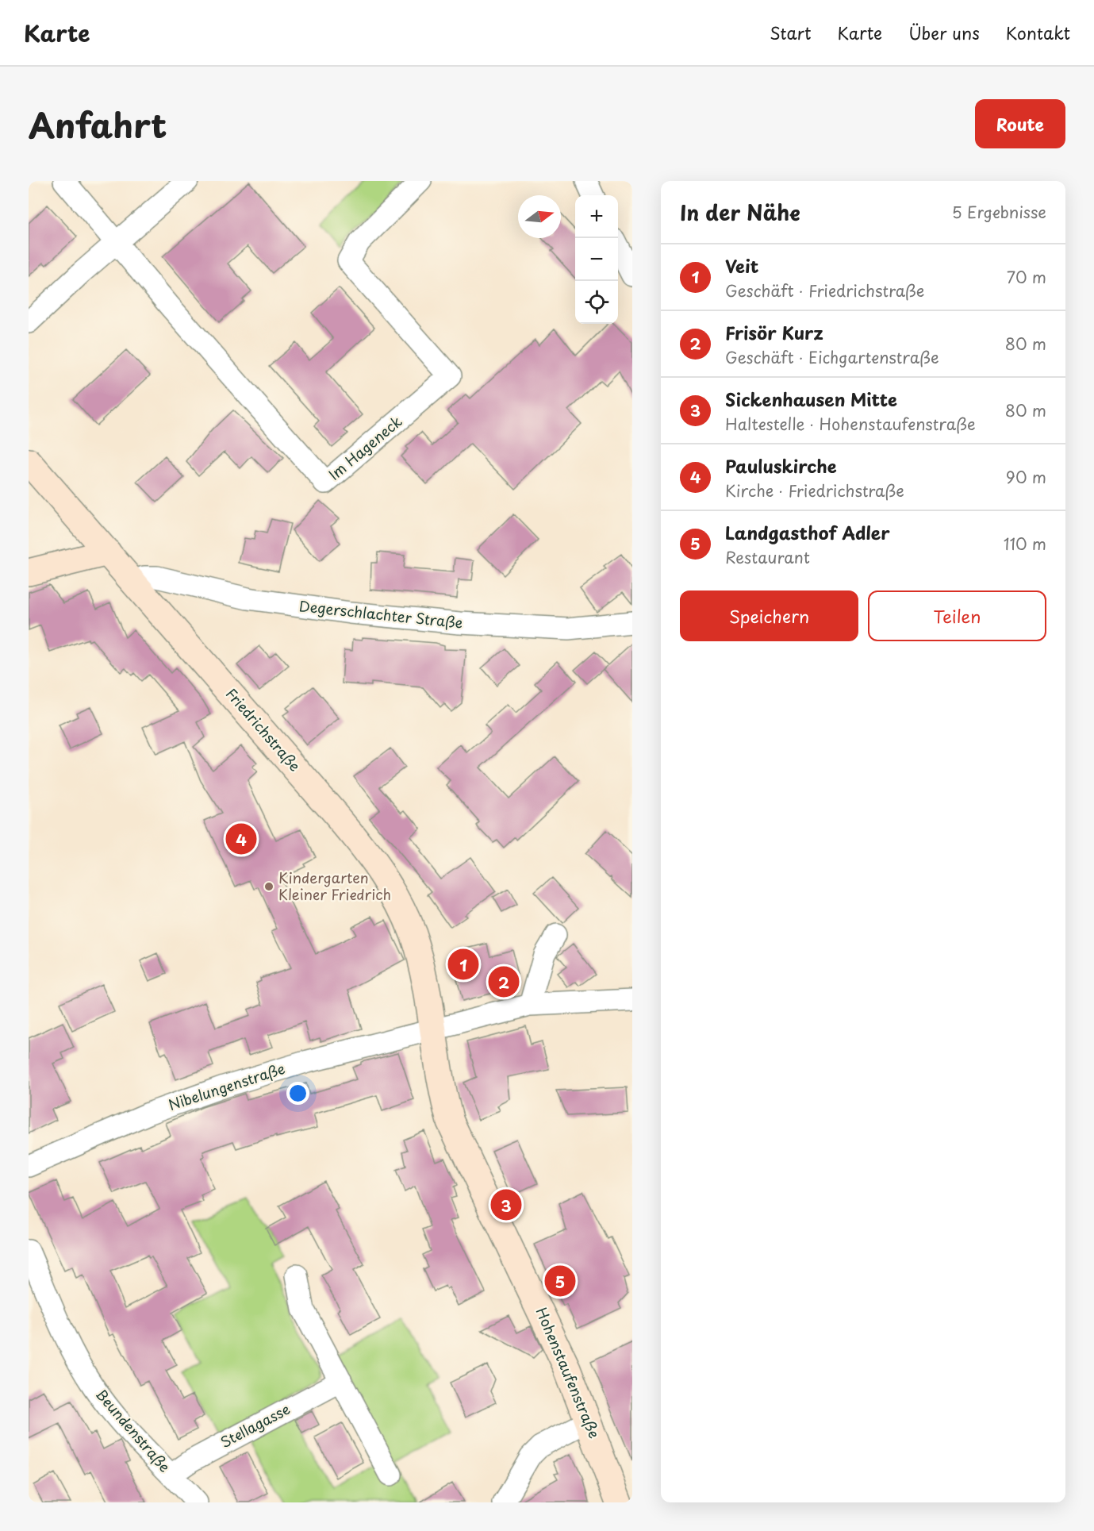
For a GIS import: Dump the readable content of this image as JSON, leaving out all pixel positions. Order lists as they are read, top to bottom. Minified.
{"streets":{"street":["Im Hageneck","Degerschlachter Straße","Friedrichstraße","Nibelungenstraße","Hohenstaufenstraße","Stellagasse","Beundenstraße"]},"crossings":[["Degerschlachter Straße","Friedrichstraße"],["Friedrichstraße","Nibelungenstraße"],["Friedrichstraße","Hohenstaufenstraße"],["Nibelungenstraße","Hohenstaufenstraße"],["Stellagasse","Beundenstraße"]],"places":["Kindergarten Kleiner Friedrich"],"north":"right","page":{"header":"Karte","nav":["Start","Karte","Über uns","Kontakt"],"title":"Anfahrt","buttons":["Route",["Speichern","Teilen"]],"heading":["In der Nähe","5 Ergebnisse"],"map_buttons":["+","−"],"list":[{"mark":"1","name":"Veit","note":"Geschäft · Friedrichstraße","value":"70 m"},{"mark":"2","name":"Frisör Kurz","note":"Geschäft · Eichgartenstraße","value":"80 m"},{"mark":"3","name":"Sickenhausen Mitte","note":"Haltestelle · Hohenstaufenstraße","value":"80 m"},{"mark":"4","name":"Pauluskirche","note":"Kirche · Friedrichstraße","value":"90 m"},{"mark":"5","name":"Landgasthof Adler","note":"Restaurant","value":"110 m"}],"pins":["4","1","2","3","5"]}}
